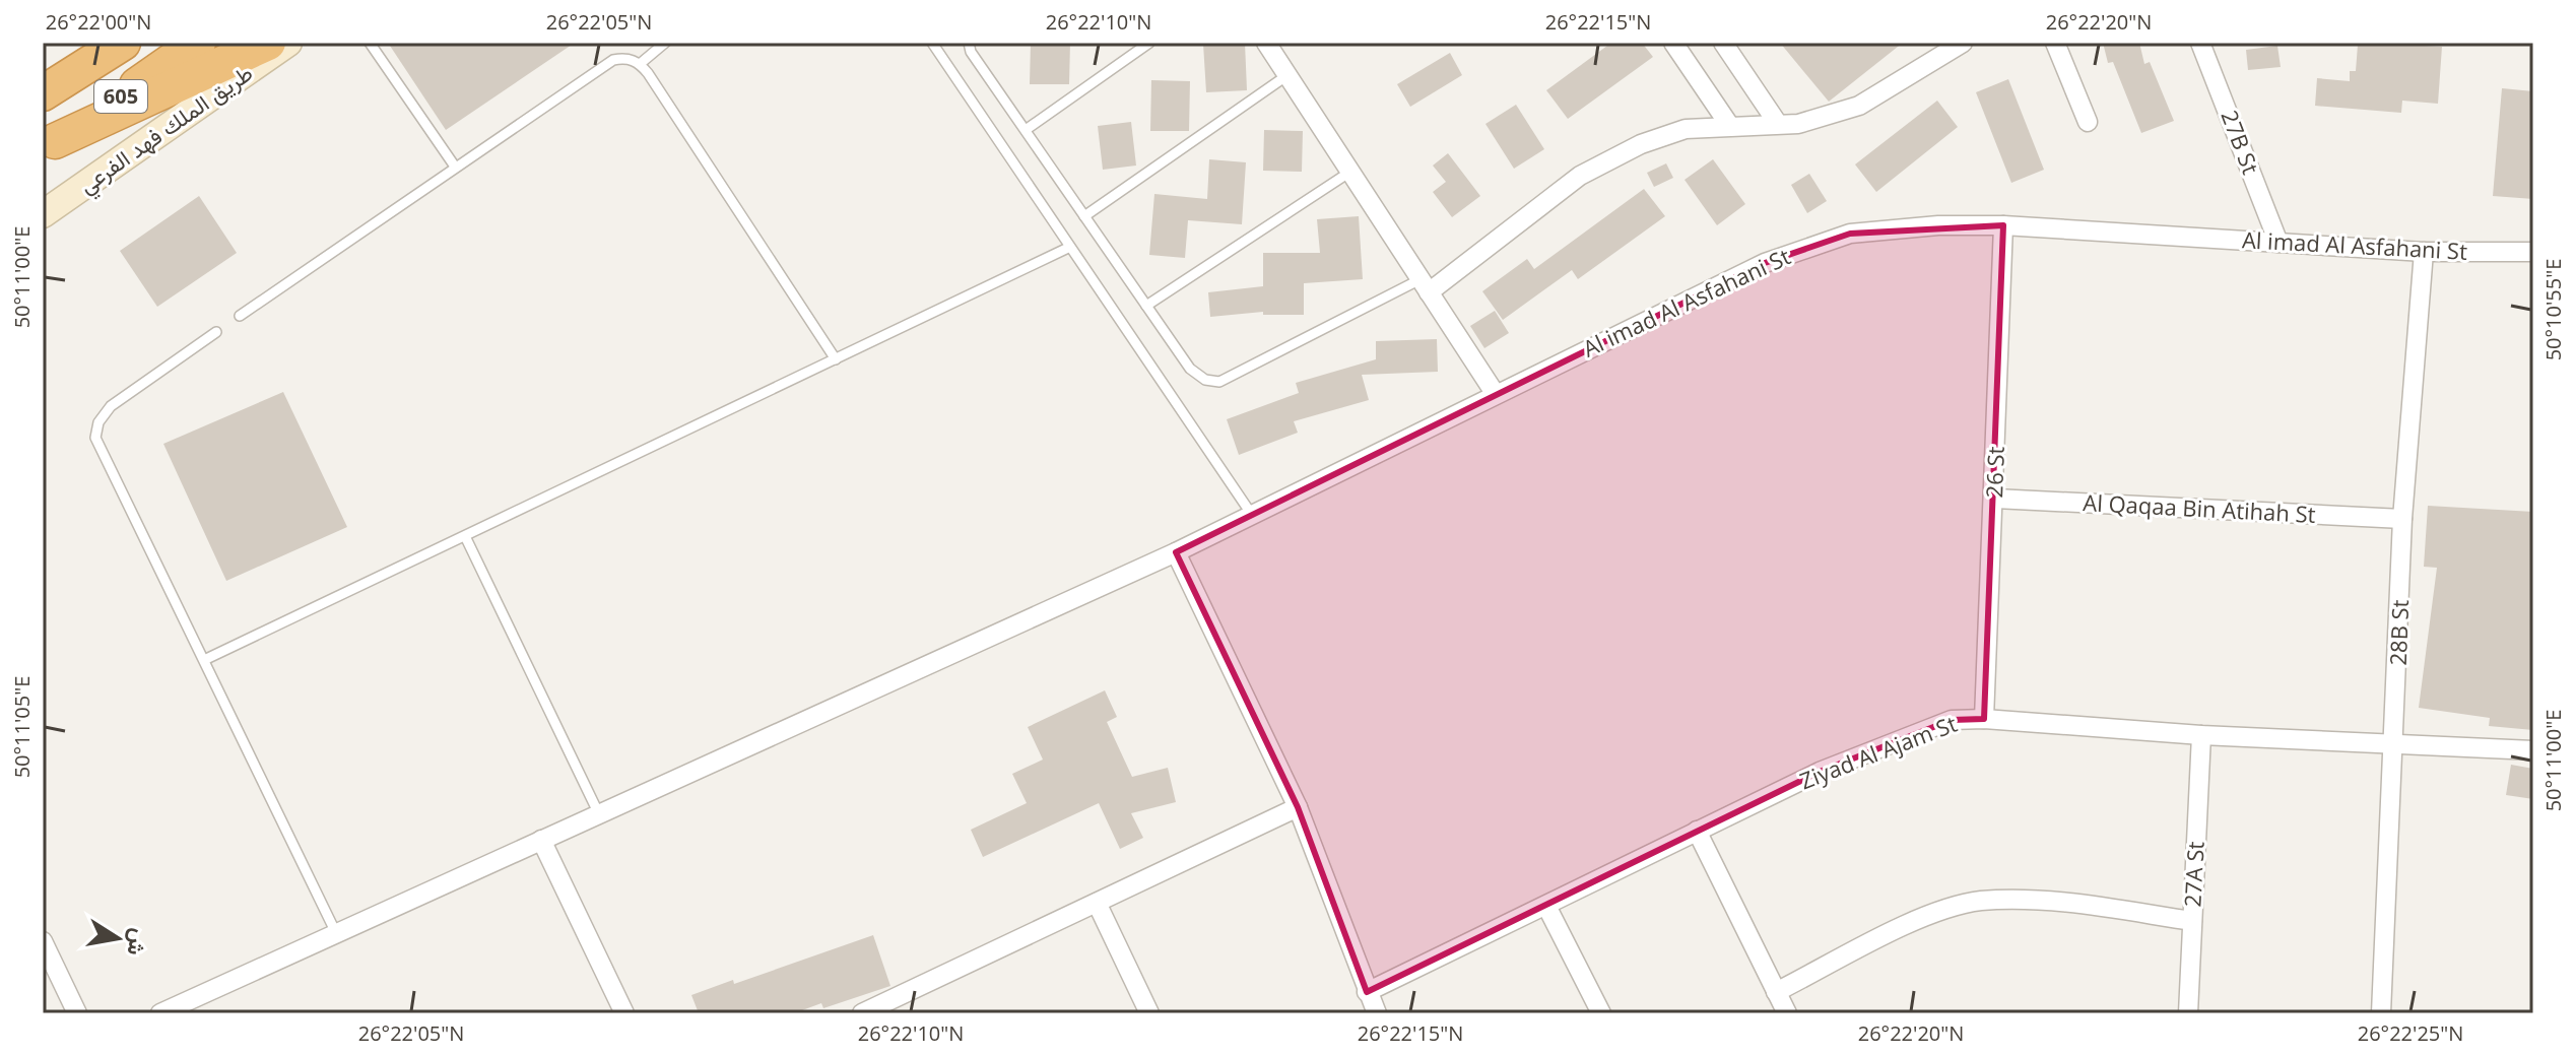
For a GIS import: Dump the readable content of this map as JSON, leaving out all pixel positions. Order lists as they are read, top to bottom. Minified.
{"streets":{"highway":["605"],"main road":["طريق الملك فهد الفرعي"],"street":["27B St","Al imad Al Asfahani St","26 St","Al Qaqaa Bin Atihah St","28B St","Ziyad Al Ajam St","27A St"]},"crossings":[["27B St","Al imad Al Asfahani St"],["Al imad Al Asfahani St","26 St"],["Al imad Al Asfahani St","28B St"],["26 St","Al Qaqaa Bin Atihah St"],["26 St","Ziyad Al Ajam St"],["Al Qaqaa Bin Atihah St","28B St"],["28B St","Ziyad Al Ajam St"],["Ziyad Al Ajam St","27A St"]],"north":"right","coordinates":["26°22'00\"N","26°22'05\"N","26°22'10\"N","26°22'15\"N","26°22'20\"N","50°11'00\"E","50°10'55\"E","50°11'05\"E","26°22'25\"N"]}
